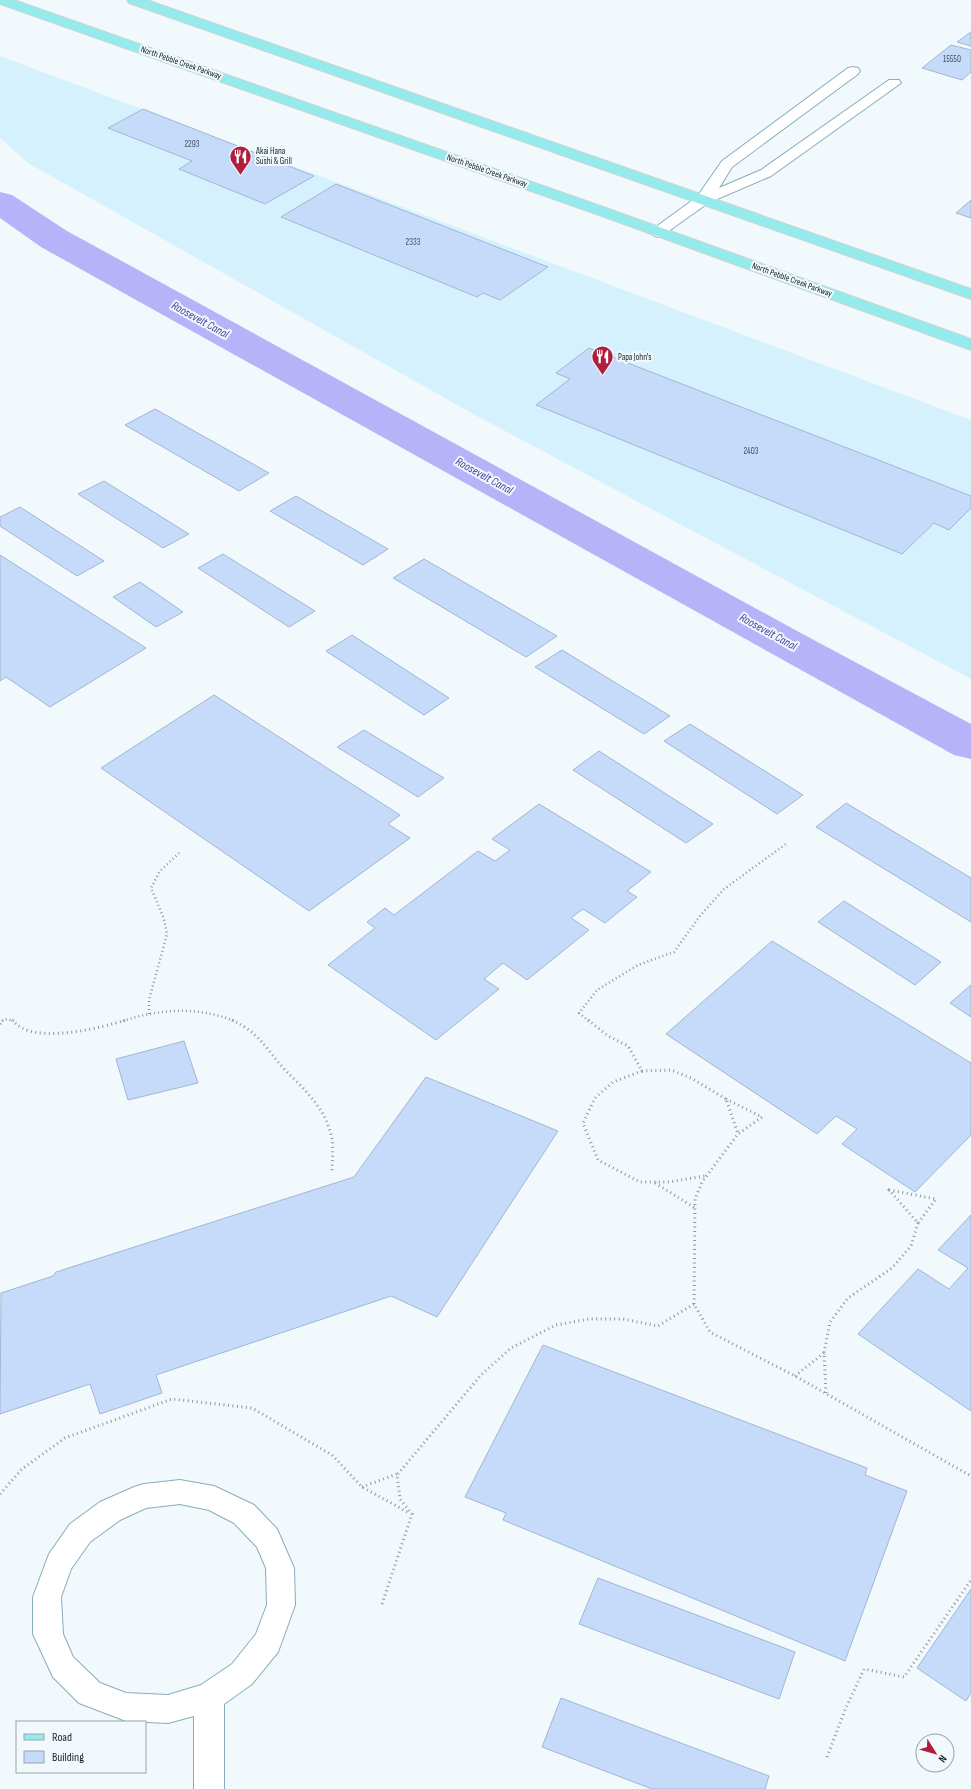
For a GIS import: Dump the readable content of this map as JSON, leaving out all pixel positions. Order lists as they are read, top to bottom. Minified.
{"streets":{"main road":["North Pebble Creek Parkway"]},"water":["Roosevelt Canal"],"places":{"restaurant":["Akai Hana Sushi & Grill","Papa John's"]},"house_numbers":["15550","2293","2333","2403"],"legend":["Road","Building"],"north":"bottom right"}
